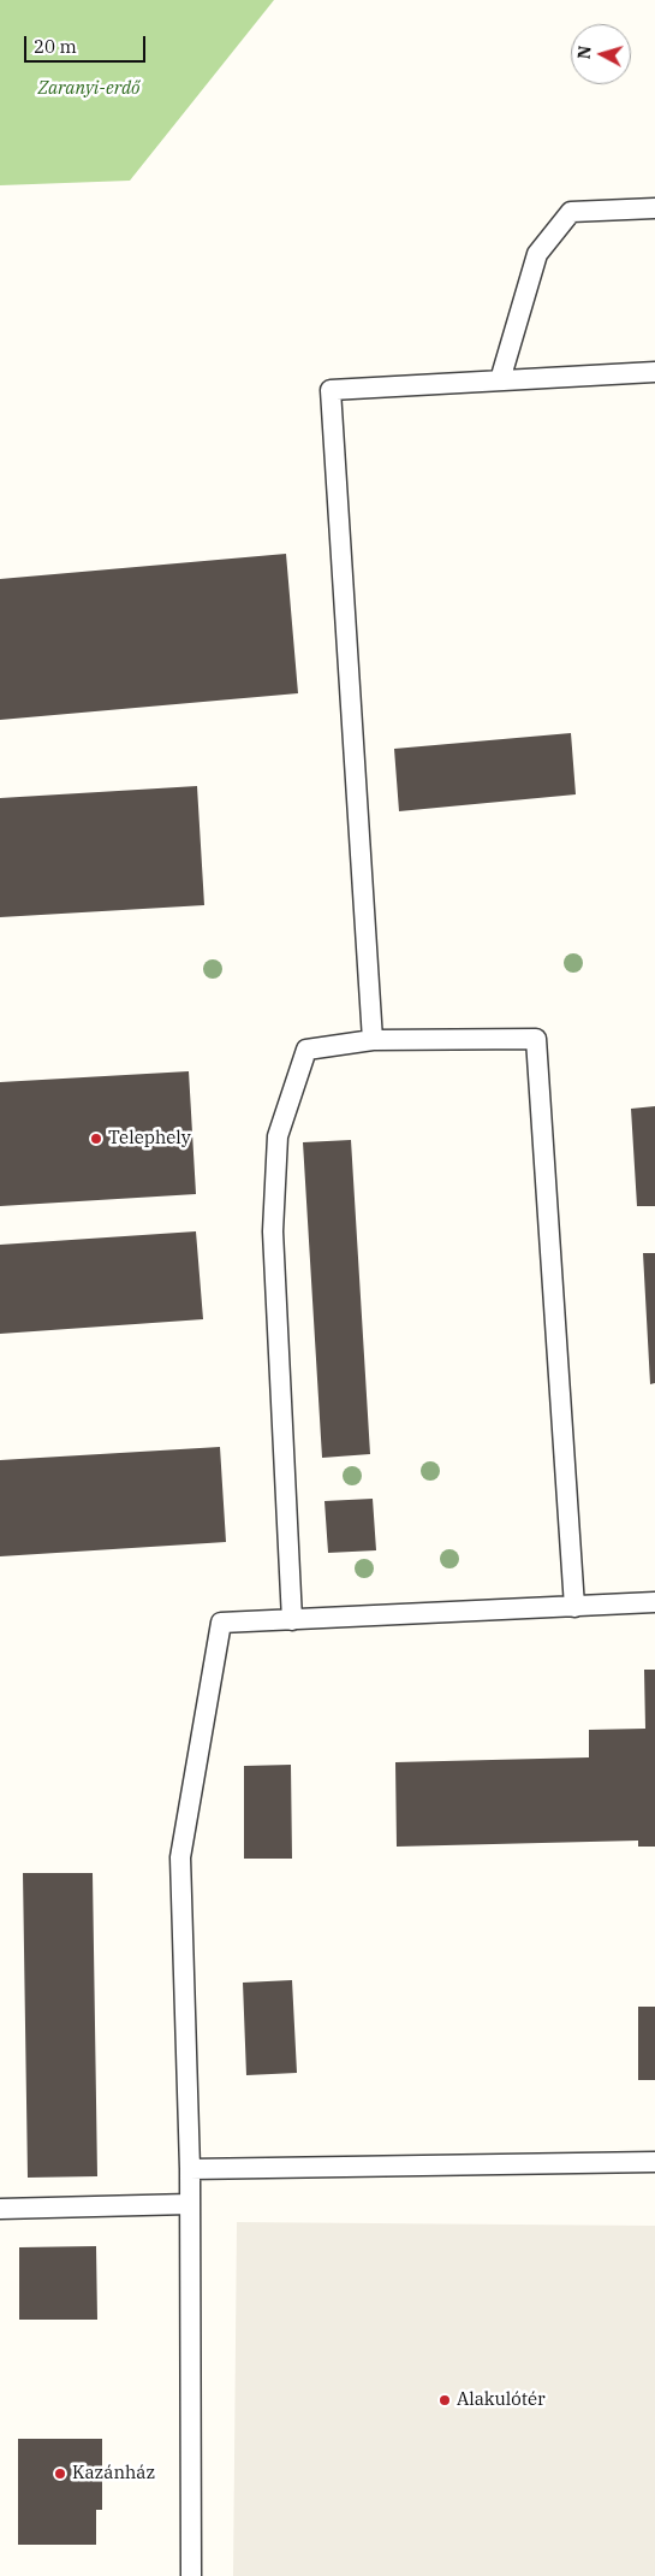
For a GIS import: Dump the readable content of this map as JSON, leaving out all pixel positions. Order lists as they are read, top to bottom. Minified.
{"parks":["Zaranyi-erdő"],"places":["Telephely","Alakulótér","Kazánház"],"scale_bar":"20 m","north":"left"}
